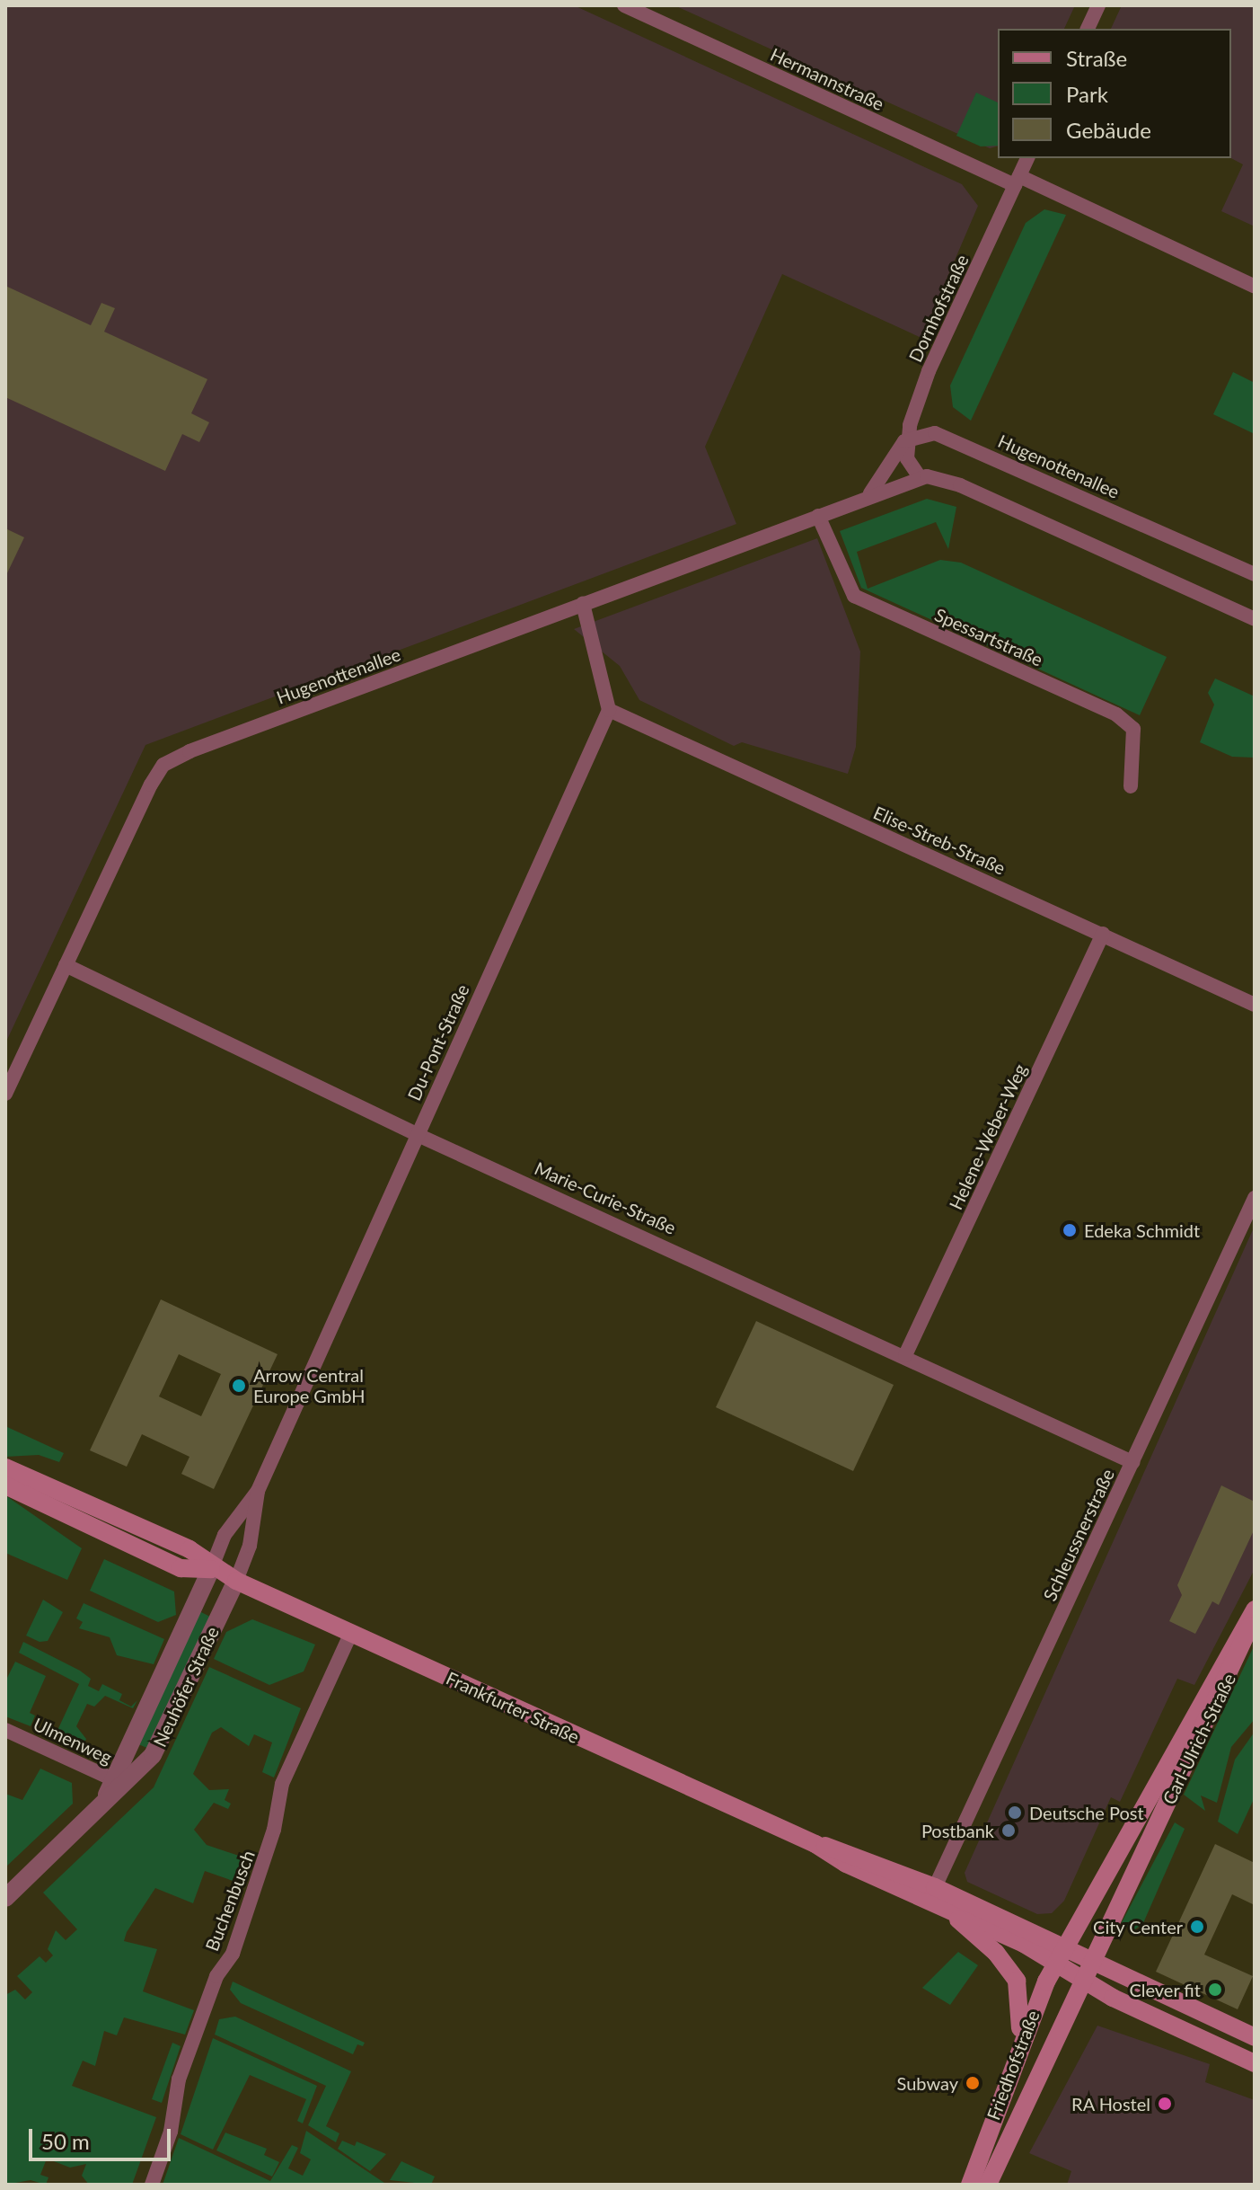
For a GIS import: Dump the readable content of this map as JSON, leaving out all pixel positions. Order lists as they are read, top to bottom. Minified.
{"streets":{"main road":["Frankfurter Straße","Carl-Ulrich-Straße","Friedhofstraße"],"street":["Hermannstraße","Dornhofstraße","Hugenottenallee","Spessartstraße","Elise-Streb-Straße","Du-Pont-Straße","Helene-Weber-Weg","Marie-Curie-Straße","Schleussnerstraße","Neuhöfer Straße","Ulmenweg","Buchenbusch"]},"crossings":[["Hermannstraße","Dornhofstraße"],["Dornhofstraße","Hugenottenallee"],["Hugenottenallee","Spessartstraße"],["Hugenottenallee","Marie-Curie-Straße"],["Elise-Streb-Straße","Du-Pont-Straße"],["Elise-Streb-Straße","Helene-Weber-Weg"],["Du-Pont-Straße","Marie-Curie-Straße"],["Du-Pont-Straße","Neuhöfer Straße"],["Du-Pont-Straße","Frankfurter Straße"],["Helene-Weber-Weg","Marie-Curie-Straße"],["Marie-Curie-Straße","Schleussnerstraße"],["Schleussnerstraße","Frankfurter Straße"],["Neuhöfer Straße","Frankfurter Straße"],["Neuhöfer Straße","Ulmenweg"],["Frankfurter Straße","Carl-Ulrich-Straße"],["Frankfurter Straße","Buchenbusch"],["Frankfurter Straße","Friedhofstraße"],["Carl-Ulrich-Straße","Friedhofstraße"]],"places":["Edeka Schmidt","Arrow Central Europe GmbH","Deutsche Post","Postbank","City Center","Clever fit","Subway","RA Hostel"],"legend":["Straße","Park","Gebäude"],"scale_bar":"50 m"}
